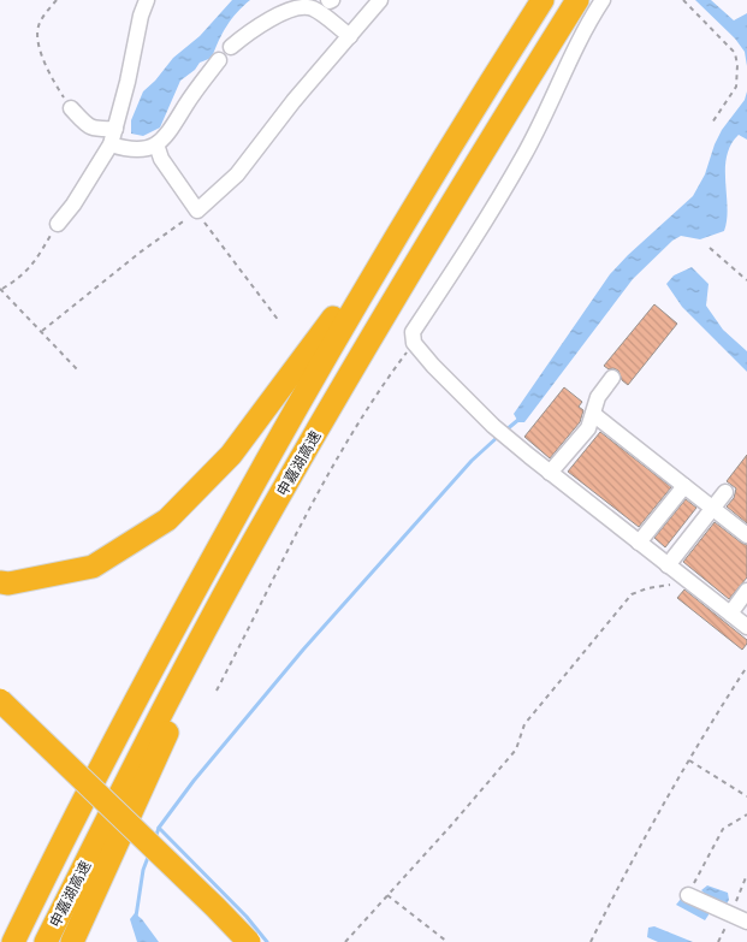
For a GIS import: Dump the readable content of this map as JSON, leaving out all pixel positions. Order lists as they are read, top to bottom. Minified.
{"streets":{"highway":["申嘉湖高速"]}}
